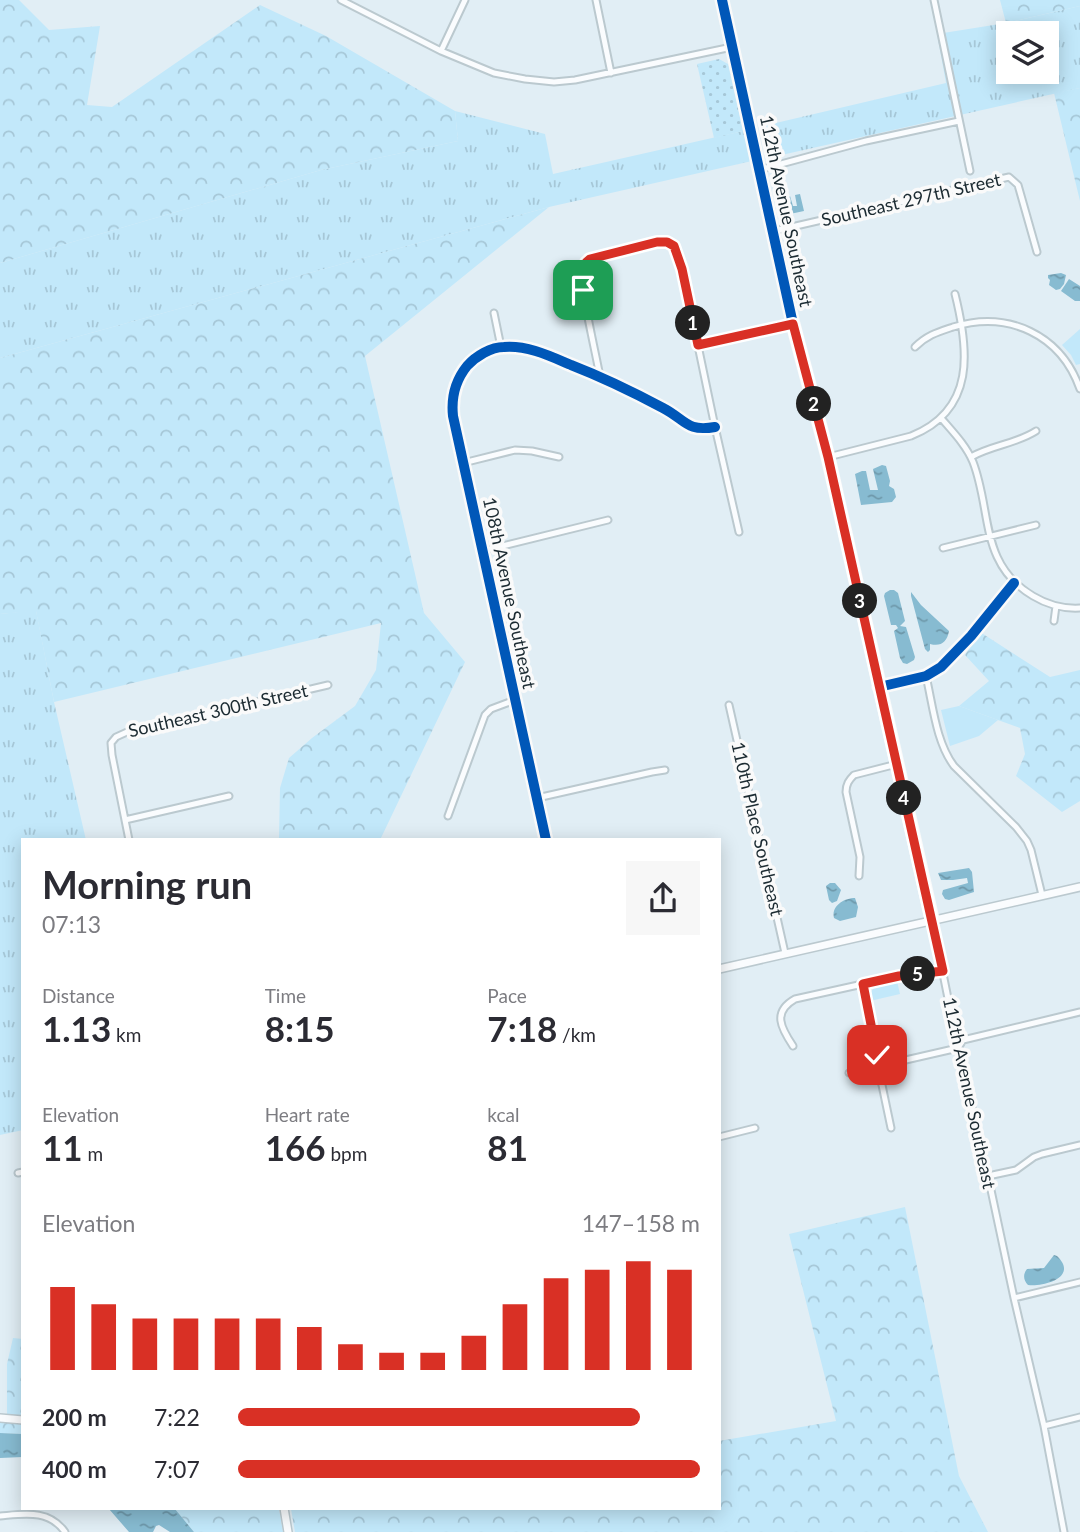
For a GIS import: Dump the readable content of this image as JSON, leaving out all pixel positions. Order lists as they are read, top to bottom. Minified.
{"streets":{"street":["Southeast 297th Street","112th Avenue Southeast","108th Avenue Southeast","Southeast 300th Street","110th Place Southeast"]},"crossings":[["Southeast 297th Street","112th Avenue Southeast"]],"page":{"pins":["1","2","3","4","5"],"heading":["Morning run","07:13"],"stats":[["Distance","1.13 km"],["Time","8:15"],["Pace","7:18 /km"],["Elevation","11 m"],["Heart rate","166 bpm"],["kcal","81"]],"chart":["Elevation","147–158 m"],"list":[{"name":"200 m","note":"7:22"},{"name":"400 m","note":"7:07"}]}}
